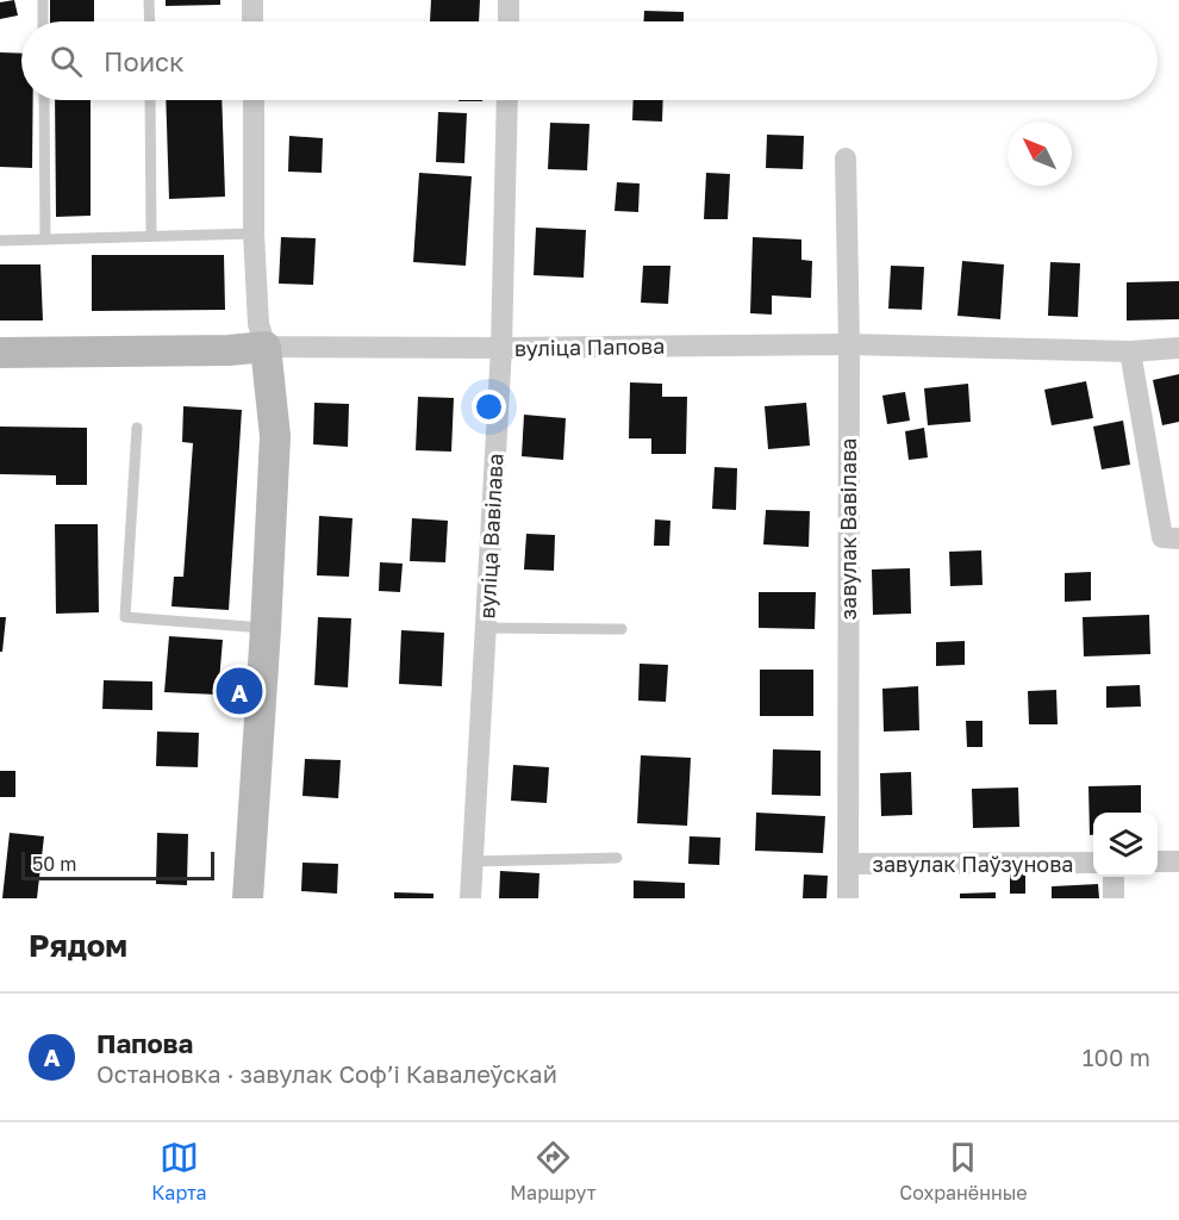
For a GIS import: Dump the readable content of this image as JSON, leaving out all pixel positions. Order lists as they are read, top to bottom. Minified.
{"streets":{"street":["вуліца Папова","завулак Вавілава","вуліца Вавілава","завулак Паўзунова"]},"crossings":[["вуліца Папова","завулак Вавілава"],["вуліца Папова","вуліца Вавілава"],["завулак Вавілава","завулак Паўзунова"]],"scale_bar":"50 m","north":"top left","page":{"search":"Поиск","pins":"A","scale":"50 m","heading":"Рядом","list":[{"mark":"A","name":"Папова","note":"Остановка · завулак Софʼі Кавалеўскай","value":"100 m"}],"nav":["Карта","Маршрут","Сохранённые"]}}
